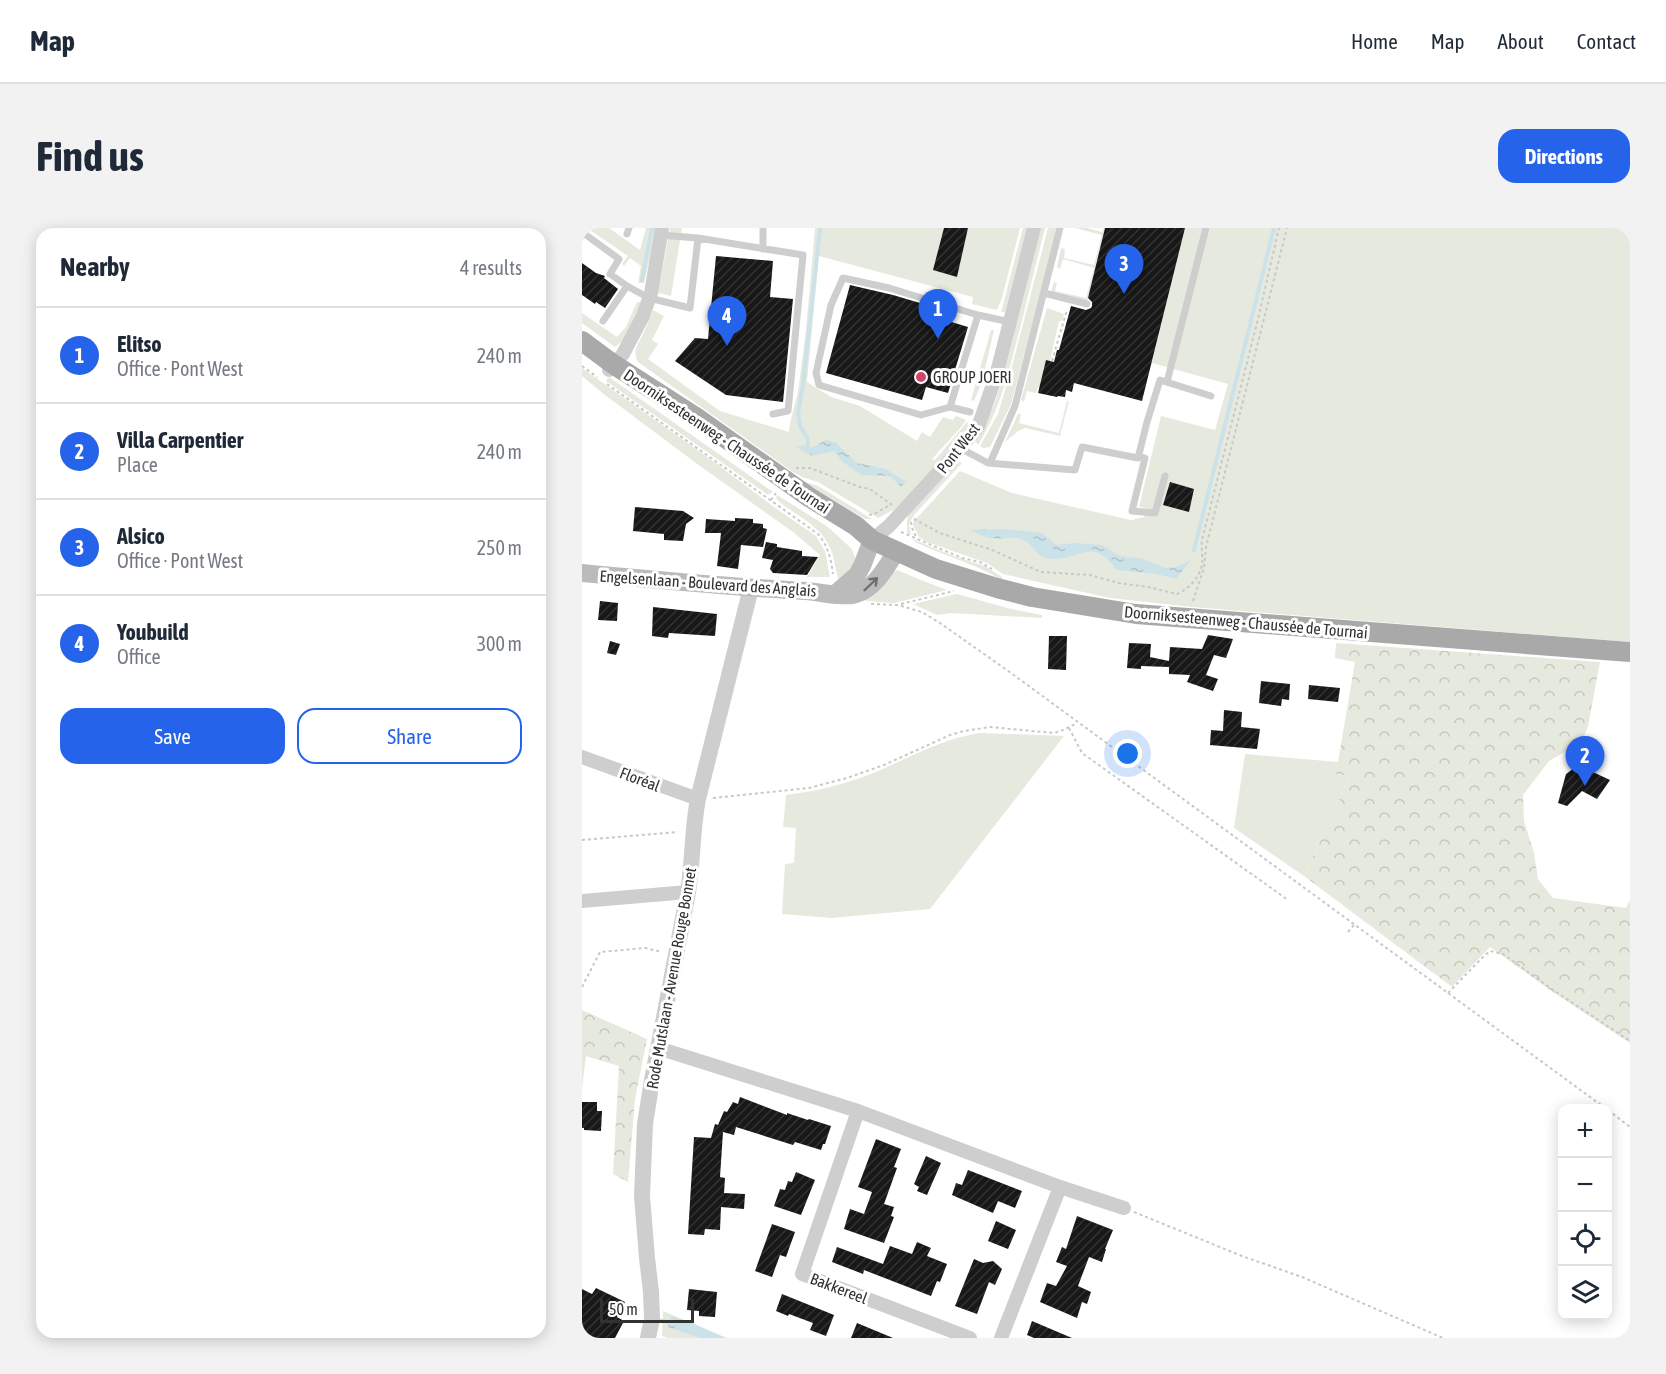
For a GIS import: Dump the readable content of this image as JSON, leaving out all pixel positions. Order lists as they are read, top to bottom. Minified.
{"streets":{"main road":["Doorniksesteenweg - Chaussée de Tournai","Engelsenlaan - Boulevard des Anglais"],"street":["Pont West","Floréal","Rode Mutslaan - Avenue Rouge Bonnet","Bakkereel"]},"crossings":[["Doorniksesteenweg - Chaussée de Tournai","Pont West"],["Doorniksesteenweg - Chaussée de Tournai","Engelsenlaan - Boulevard des Anglais"],["Pont West","Engelsenlaan - Boulevard des Anglais"],["Engelsenlaan - Boulevard des Anglais","Rode Mutslaan - Avenue Rouge Bonnet"],["Floréal","Rode Mutslaan - Avenue Rouge Bonnet"]],"places":["GROUP JOERI"],"scale_bar":"50 m","page":{"header":"Map","nav":["Home","Map","About","Contact"],"buttons":["Directions",["Save","Share"]],"title":"Find us","heading":["Nearby","4 results"],"pins":["3","1","4","2"],"list":[{"mark":"1","name":"Elitso","note":"Office · Pont West","value":"240 m"},{"mark":"2","name":"Villa Carpentier","note":"Place","value":"240 m"},{"mark":"3","name":"Alsico","note":"Office · Pont West","value":"250 m"},{"mark":"4","name":"Youbuild","note":"Office","value":"300 m"}],"map_buttons":["+","−"],"scale":"50 m"}}
